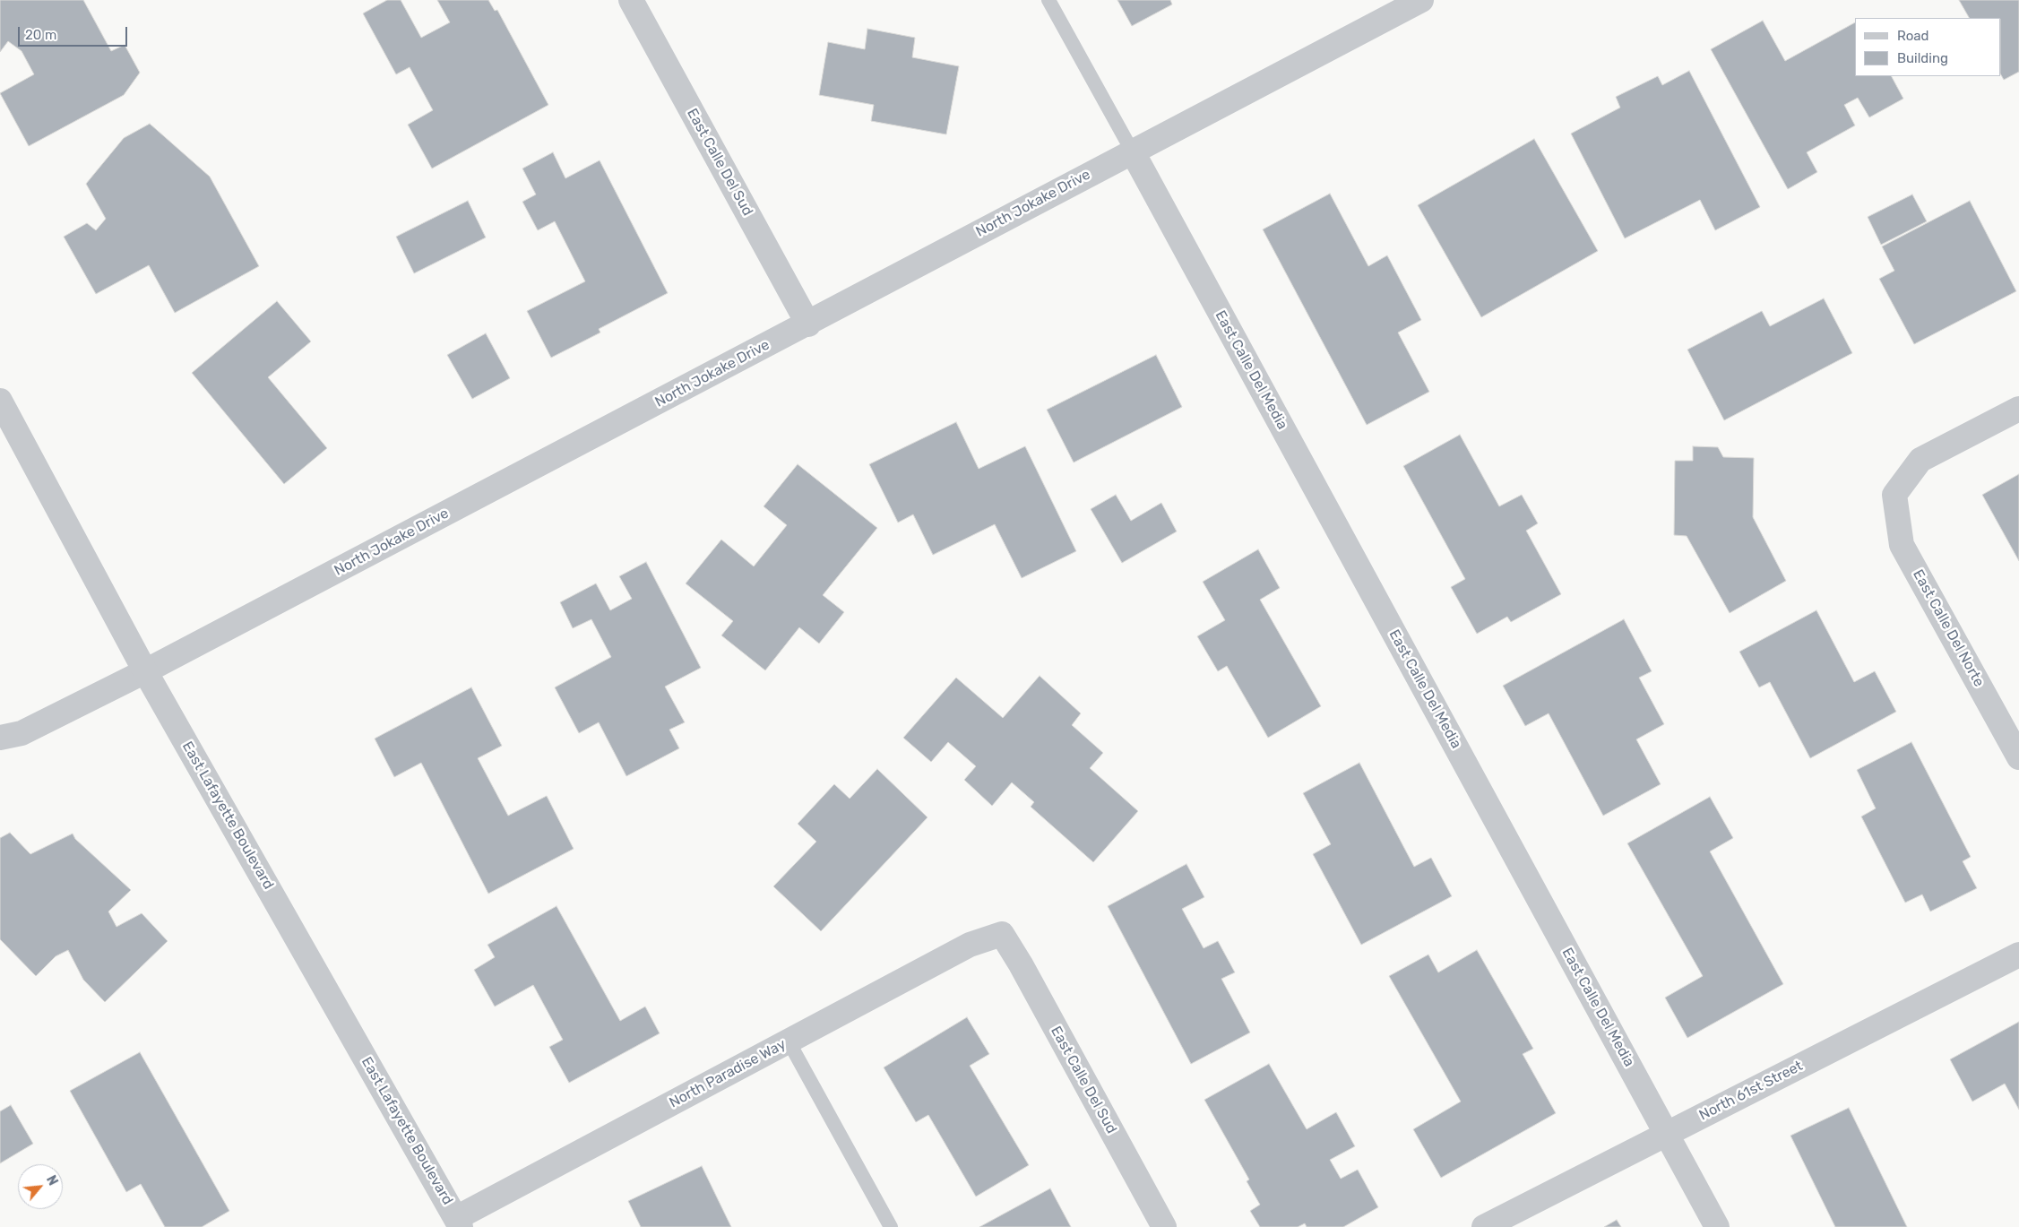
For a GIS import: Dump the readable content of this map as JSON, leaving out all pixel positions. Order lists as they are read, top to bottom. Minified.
{"streets":{"street":["East Calle Del Sud","North Jokake Drive","East Calle Del Media","East Calle Del Norte","East Lafayette Boulevard","North Paradise Way","North 61st Street"]},"crossings":[["East Calle Del Sud","North Jokake Drive"],["East Calle Del Sud","North Paradise Way"],["North Jokake Drive","East Calle Del Media"],["North Jokake Drive","East Lafayette Boulevard"],["East Calle Del Media","North 61st Street"],["East Lafayette Boulevard","North Paradise Way"]],"legend":["Road","Building"],"scale_bar":"20 m","north":"top right"}
